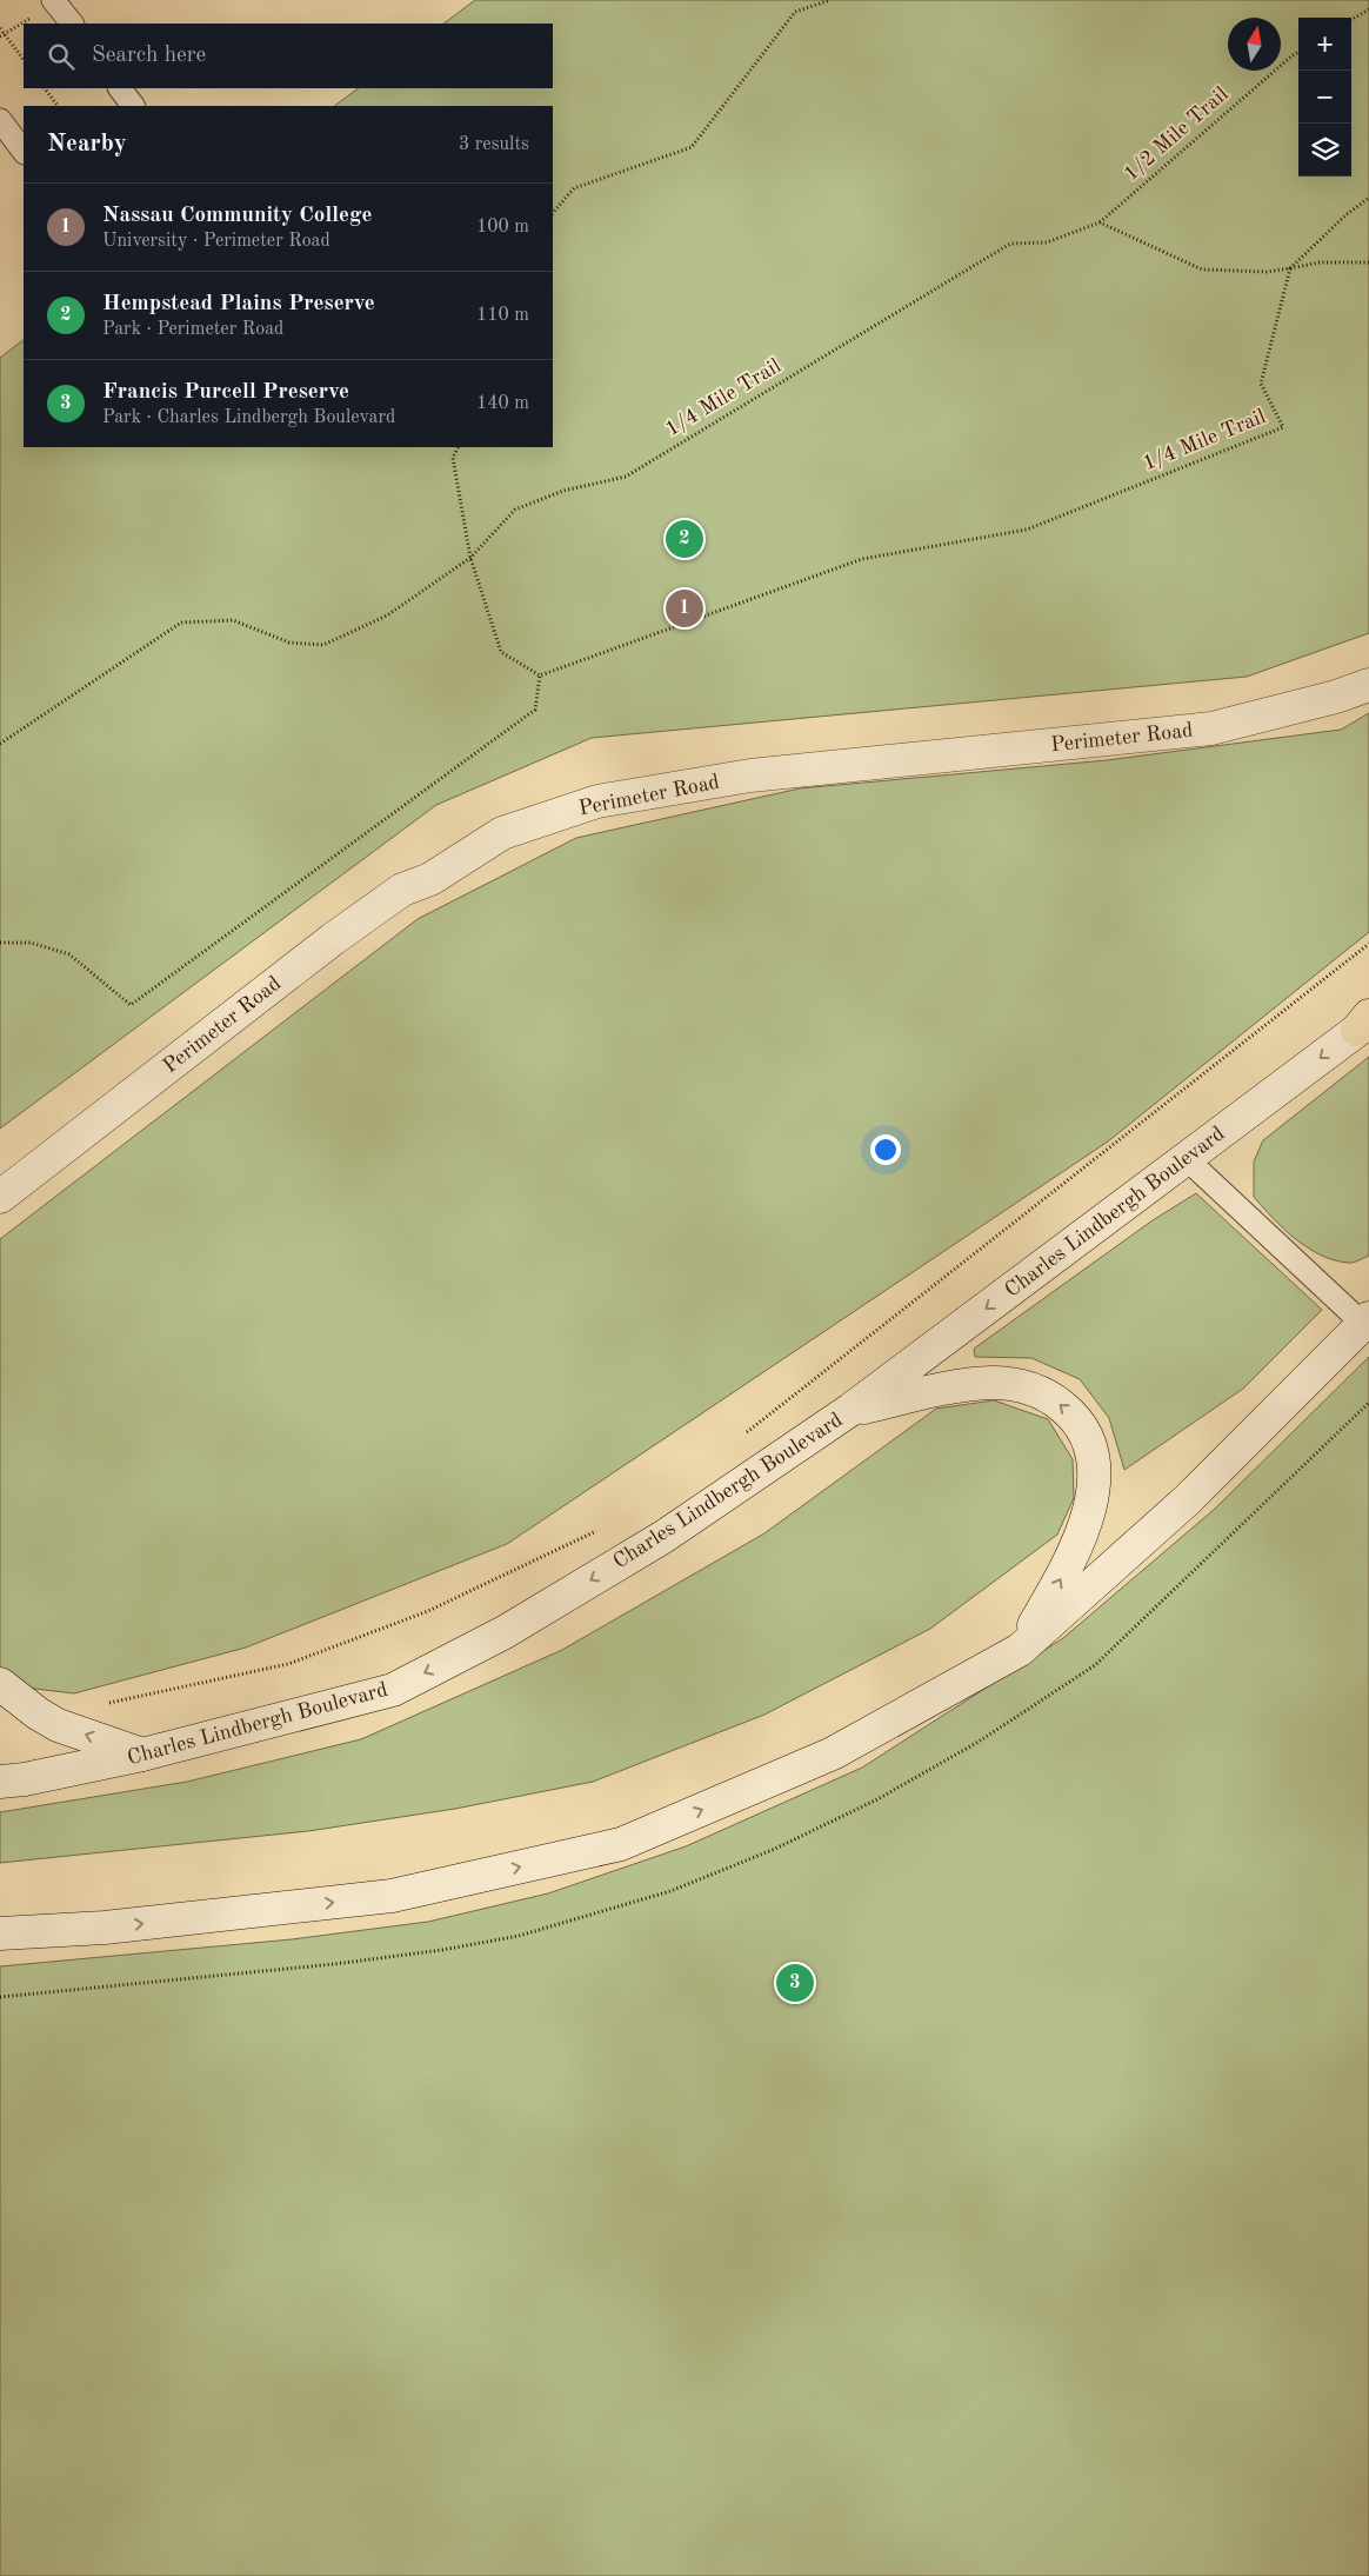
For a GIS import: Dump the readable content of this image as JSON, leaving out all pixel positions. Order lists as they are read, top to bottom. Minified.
{"streets":{"main road":["Perimeter Road","Charles Lindbergh Boulevard"],"path":["1/2 Mile Trail","1/4 Mile Trail"]},"crossings":[["1/2 Mile Trail","1/4 Mile Trail"]],"north":"top","page":{"map_buttons":["+","−"],"search":"Search here","heading":["Nearby","3 results"],"list":[{"mark":"1","name":"Nassau Community College","note":"University · Perimeter Road","value":"100 m"},{"mark":"2","name":"Hempstead Plains Preserve","note":"Park · Perimeter Road","value":"110 m"},{"mark":"3","name":"Francis Purcell Preserve","note":"Park · Charles Lindbergh Boulevard","value":"140 m"}],"pins":["2","1","3"]}}
